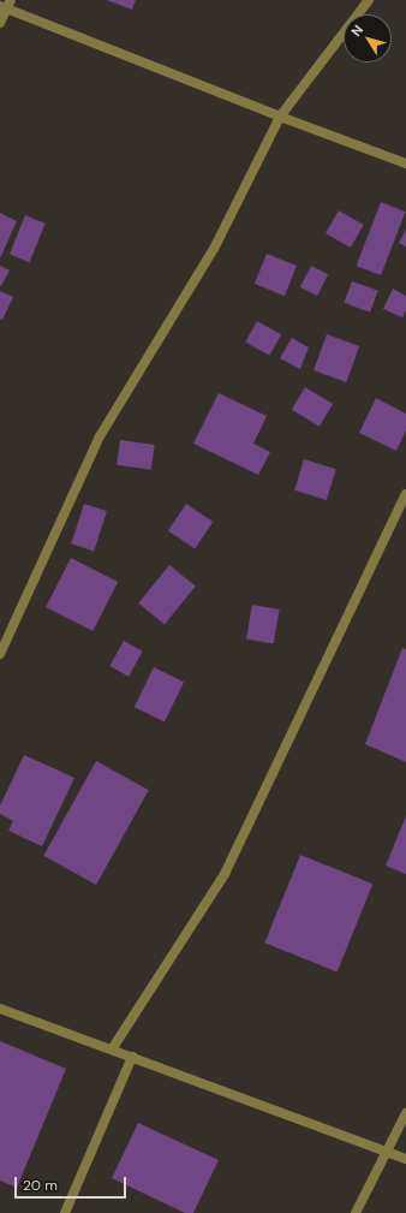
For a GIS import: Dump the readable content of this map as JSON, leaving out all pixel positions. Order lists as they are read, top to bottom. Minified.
{"scale_bar":"20 m","north":"top left"}
